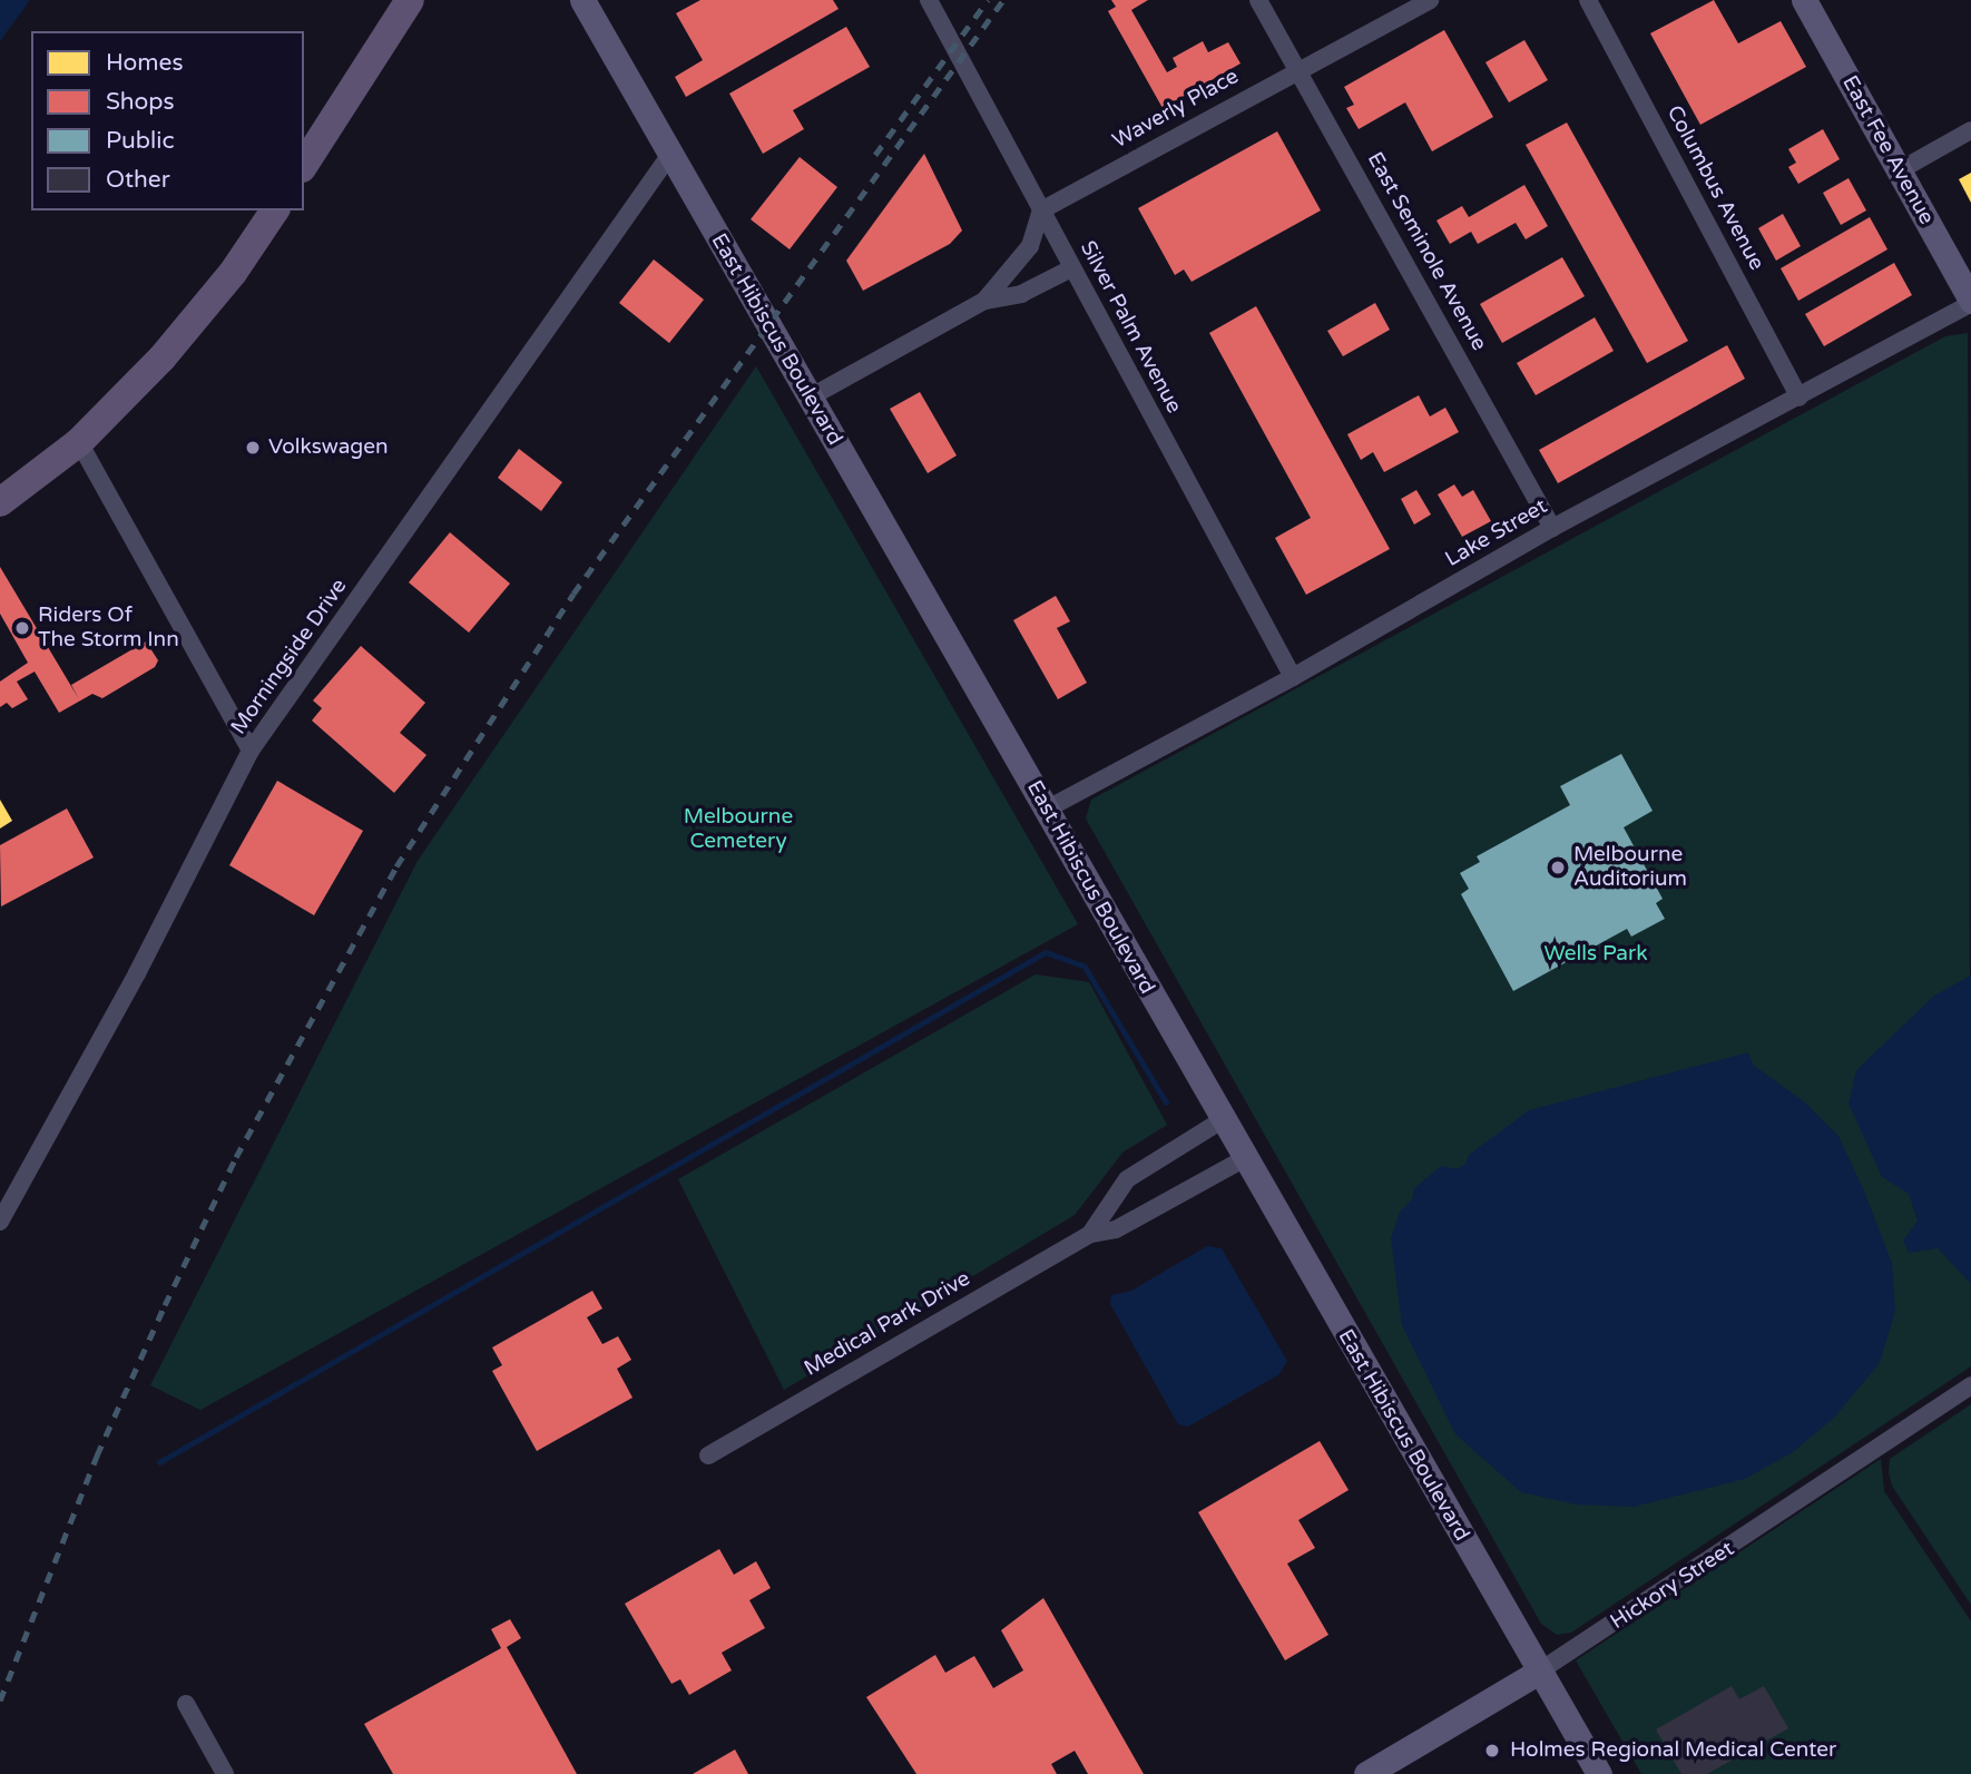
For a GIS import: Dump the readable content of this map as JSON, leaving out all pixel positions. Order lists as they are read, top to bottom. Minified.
{"streets":{"street":["Waverly Place","East Fee Avenue","Columbus Avenue","East Seminole Avenue","Silver Palm Avenue","East Hibiscus Boulevard","Lake Street","Morningside Drive","Medical Park Drive","Hickory Street"]},"crossings":[["Waverly Place","East Seminole Avenue"],["Waverly Place","Silver Palm Avenue"],["East Fee Avenue","Lake Street"],["Columbus Avenue","Lake Street"],["East Seminole Avenue","Lake Street"],["Silver Palm Avenue","Lake Street"],["East Hibiscus Boulevard","Lake Street"],["East Hibiscus Boulevard","Morningside Drive"],["East Hibiscus Boulevard","Medical Park Drive"],["East Hibiscus Boulevard","Hickory Street"]],"parks":["Melbourne Cemetery","Wells Park"],"places":["Volkswagen","Riders Of The Storm Inn","Melbourne Auditorium","Holmes Regional Medical Center"],"legend":["Homes","Shops","Public","Other"]}
